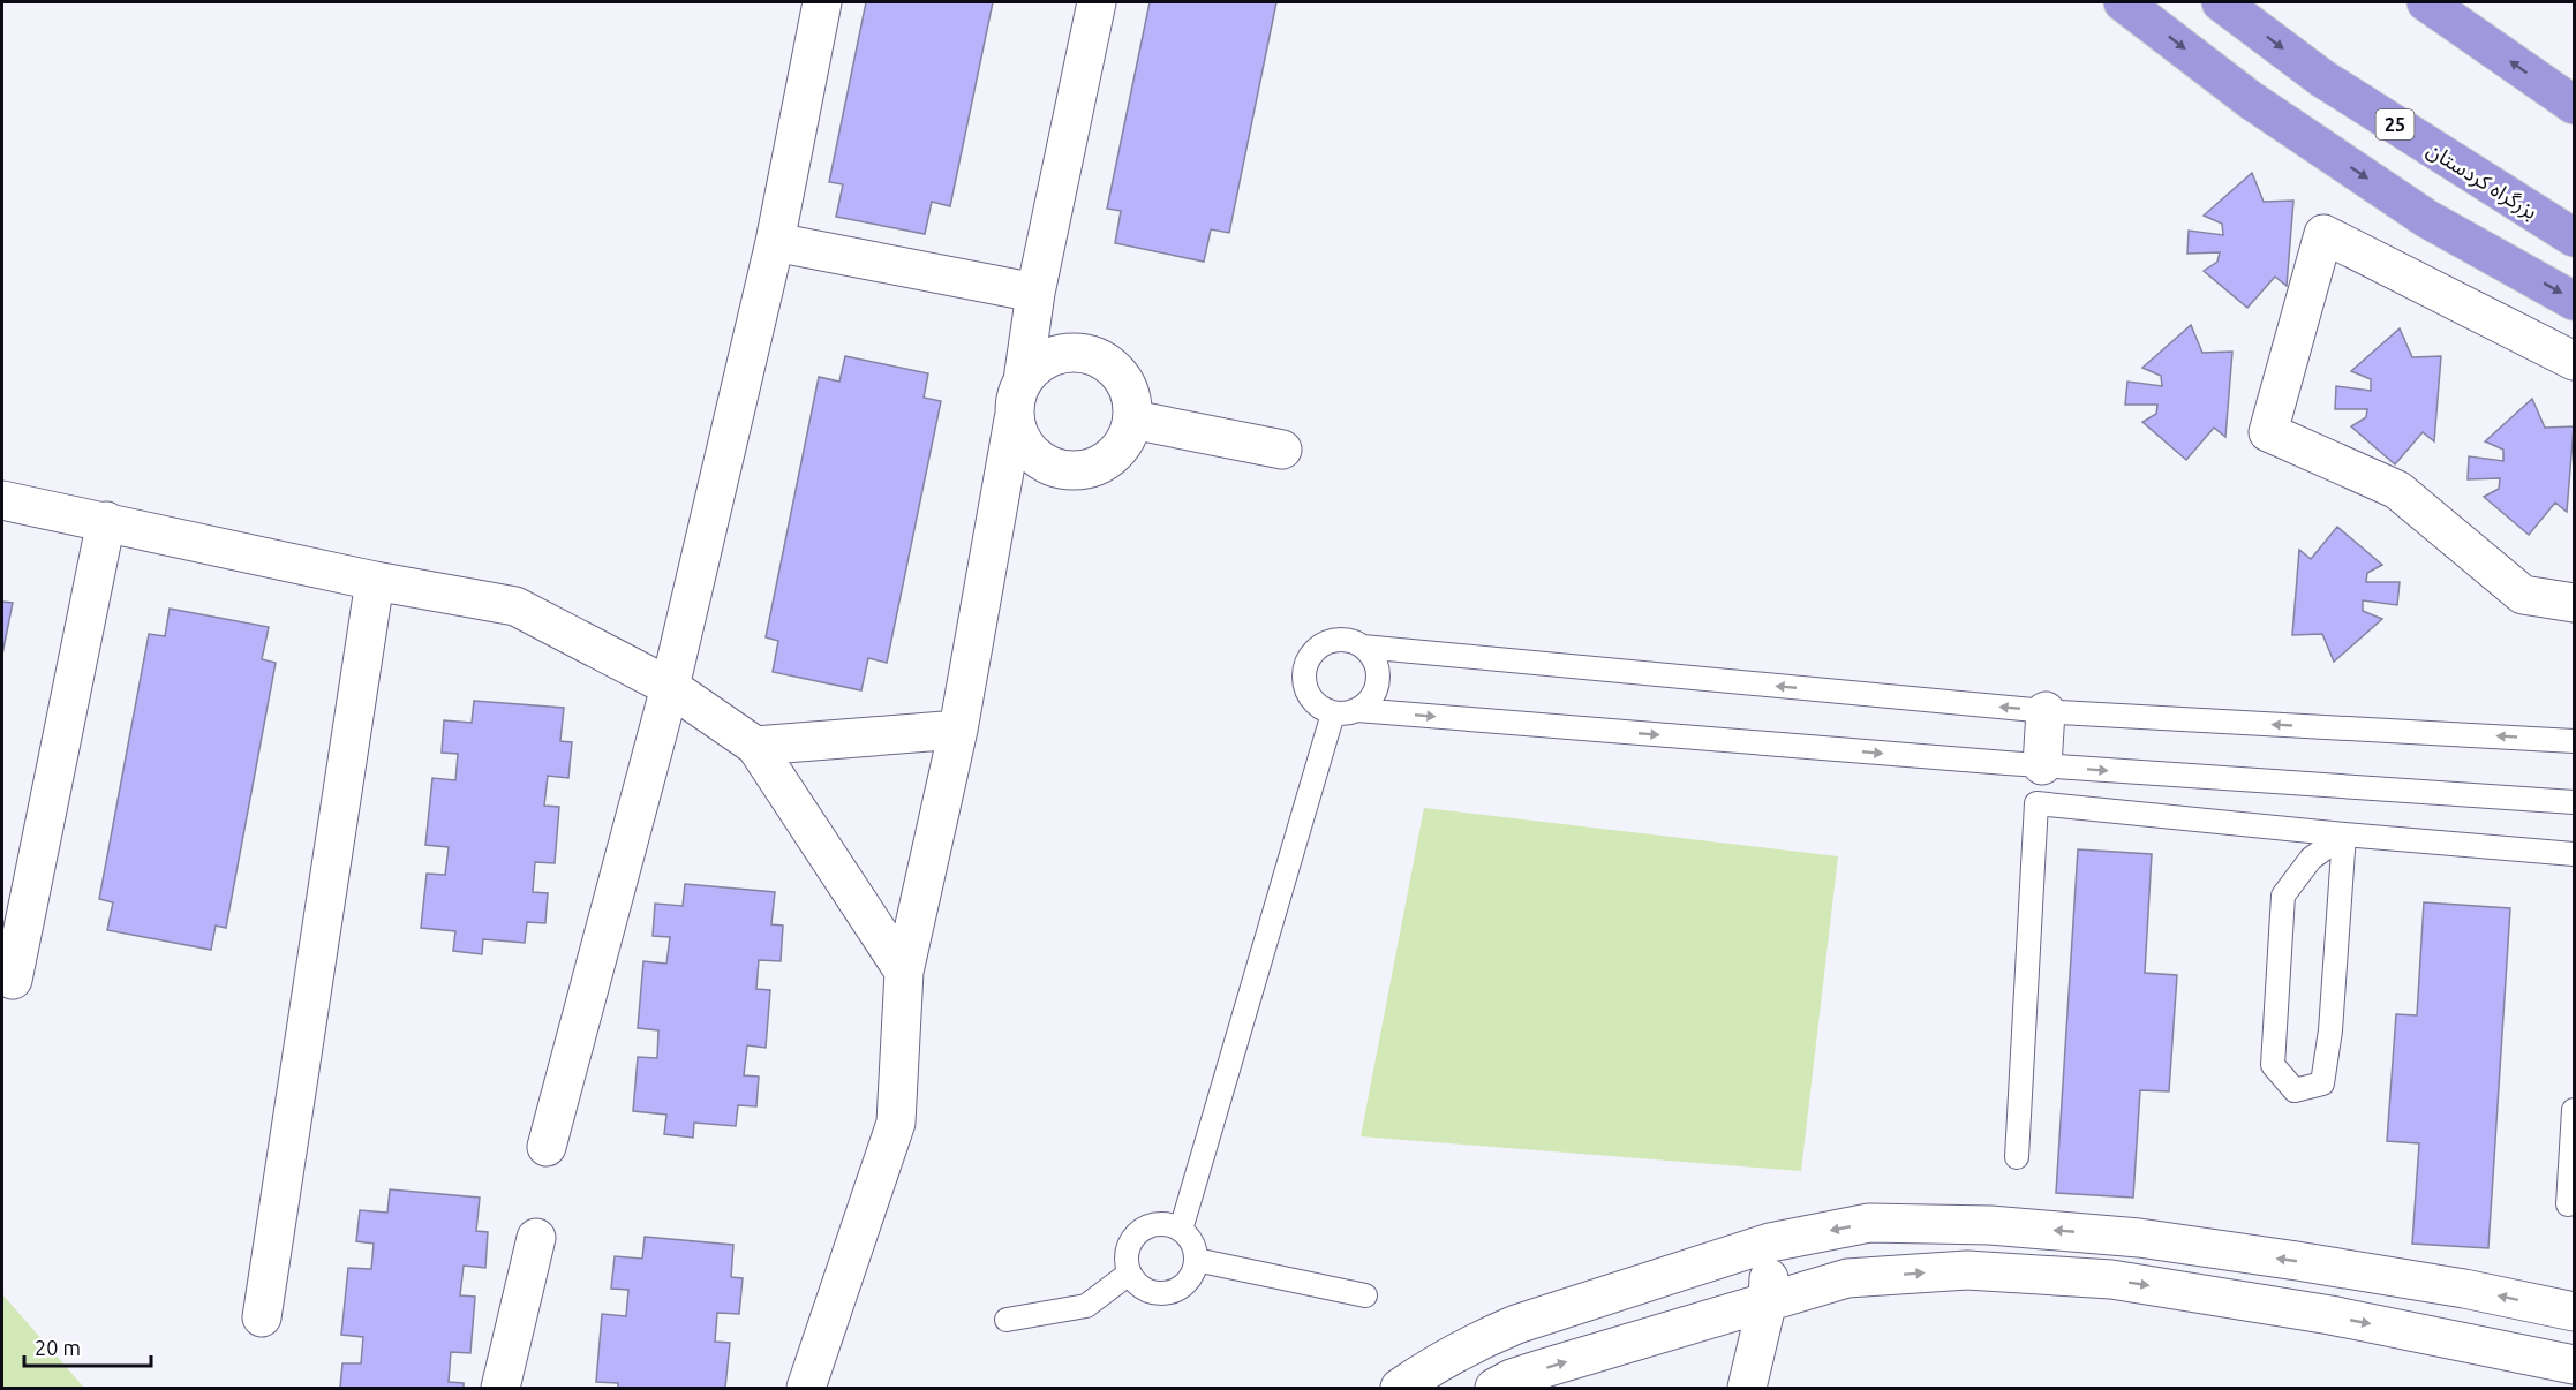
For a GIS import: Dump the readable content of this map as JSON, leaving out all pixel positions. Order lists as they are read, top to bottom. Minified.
{"streets":{"highway":["25","بزرگراه کردستان"]},"scale_bar":"20 m"}
